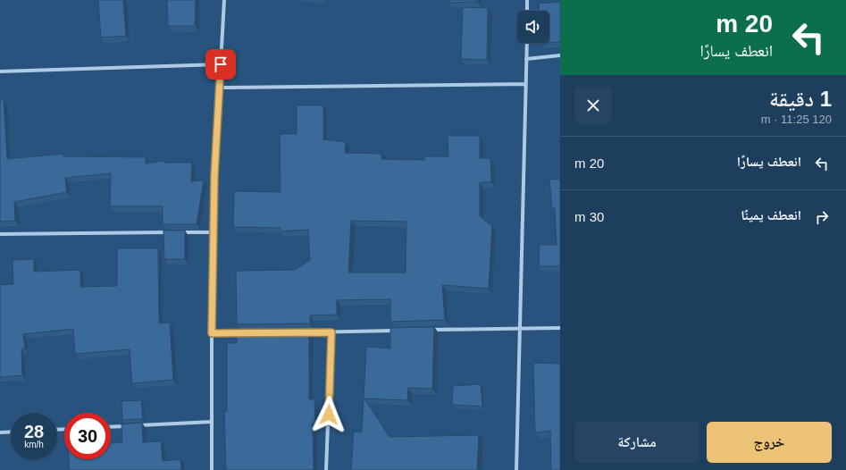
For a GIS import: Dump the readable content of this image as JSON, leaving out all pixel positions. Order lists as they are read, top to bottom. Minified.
{"page":{"turn":["20 m","انعطف يسارًا"],"heading":["1 دقيقة","120 m · 11:25"],"list":[{"name":"انعطف يسارًا","value":"20 m"},{"name":"انعطف يمينًا","value":"30 m"}],"speed":"28 km/h","limit":"30","buttons":["خروج","مشاركة"]}}
